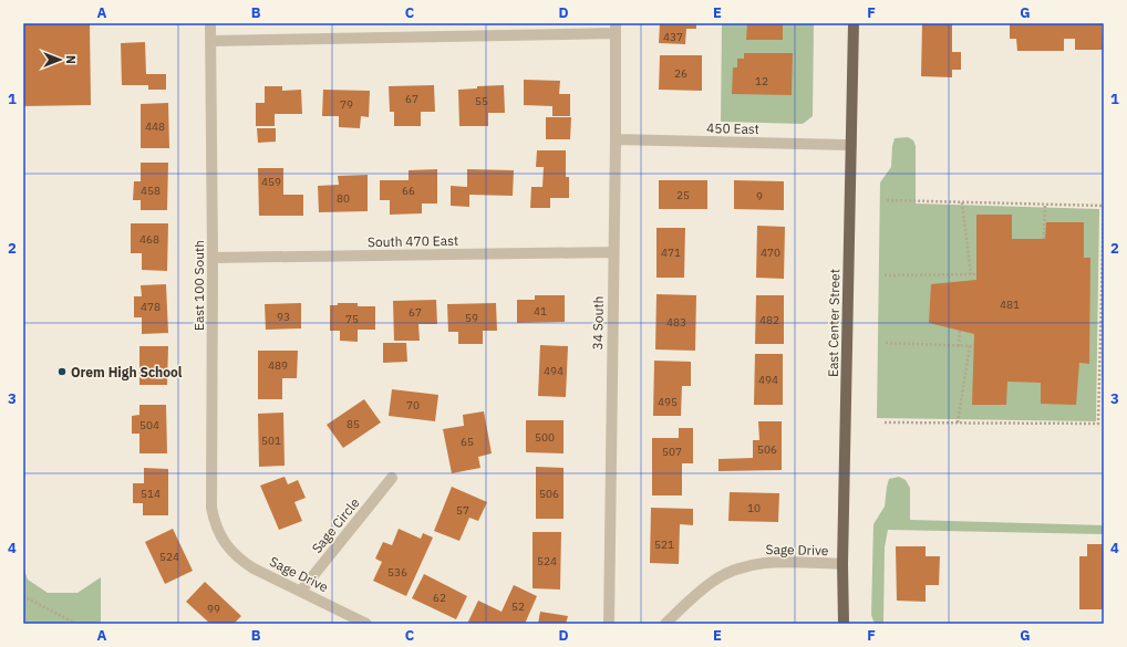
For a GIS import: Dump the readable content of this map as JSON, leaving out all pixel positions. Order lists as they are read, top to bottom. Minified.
{"streets":{"main road":["East Center Street"],"street":["450 East","South 470 East","East 100 South","34 South","Sage Circle","Sage Drive"]},"crossings":[["450 East","34 South"],["450 East","East Center Street"],["South 470 East","East 100 South"],["South 470 East","34 South"],["East 100 South","Sage Drive"],["East Center Street","Sage Drive"],["Sage Circle","Sage Drive"]],"places":["Orem High School"],"house_numbers":["437","26","12","67","55","79","448","459","458","66","25","9","80","468","471","470","481","478","41","67","93","59","75","482","483","489","494","494","495","70","85","504","500","501","65","506","507","514","506","10","57","521","524","524","536","62","52","99"],"north":"right","grid":{"columns":["A","B","C","D","E","F","G"],"rows":["1","2","3","4"]}}
